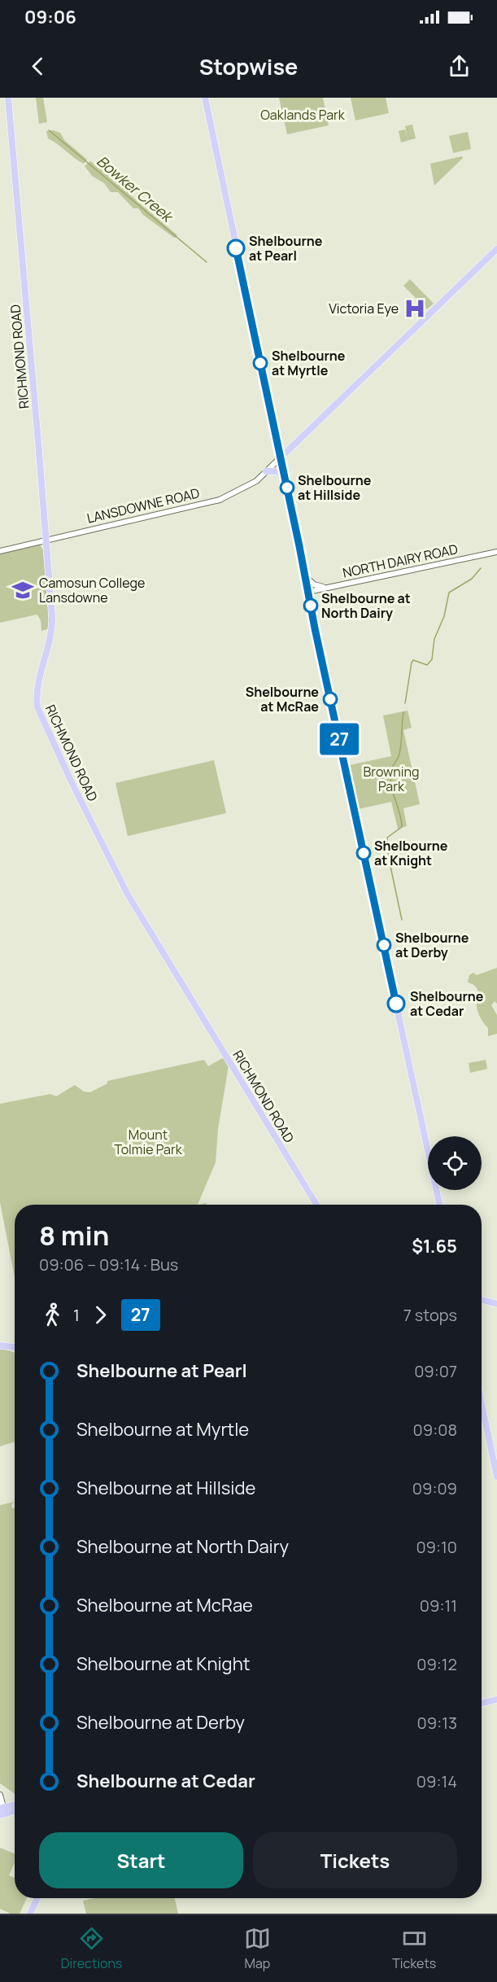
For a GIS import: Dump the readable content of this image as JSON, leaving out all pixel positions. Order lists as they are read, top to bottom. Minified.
{"streets":{"main road":["RICHMOND ROAD"],"street":["LANSDOWNE ROAD","NORTH DAIRY ROAD"]},"crossings":[["RICHMOND ROAD","LANSDOWNE ROAD"]],"water":["Bowker Creek"],"parks":["Oaklands Park","Browning Park","Mount Tolmie Park"],"places":{"other":["Shelbourne at Pearl","Shelbourne at Myrtle","Shelbourne at Hillside","Shelbourne at North Dairy","Shelbourne at McRae","Shelbourne at Knight","Shelbourne at Derby","Shelbourne at Cedar"],"hospital":["Victoria Eye"],"school or university":["Camosun College Lansdowne"]},"lines":["bus line 27"],"page":{"status":"09:06","header":"Stopwise","on_map":"27","heading":["8 min","09:06 – 09:14 · Bus","$1.65"],"legs":["1","27","7 stops"],"list":[{"name":"Shelbourne at Pearl","value":"09:07"},{"name":"Shelbourne at Myrtle","value":"09:08"},{"name":"Shelbourne at Hillside","value":"09:09"},{"name":"Shelbourne at North Dairy","value":"09:10"},{"name":"Shelbourne at McRae","value":"09:11"},{"name":"Shelbourne at Knight","value":"09:12"},{"name":"Shelbourne at Derby","value":"09:13"},{"name":"Shelbourne at Cedar","value":"09:14"}],"buttons":["Start","Tickets"],"tabs":["Directions","Map","Tickets"]}}
